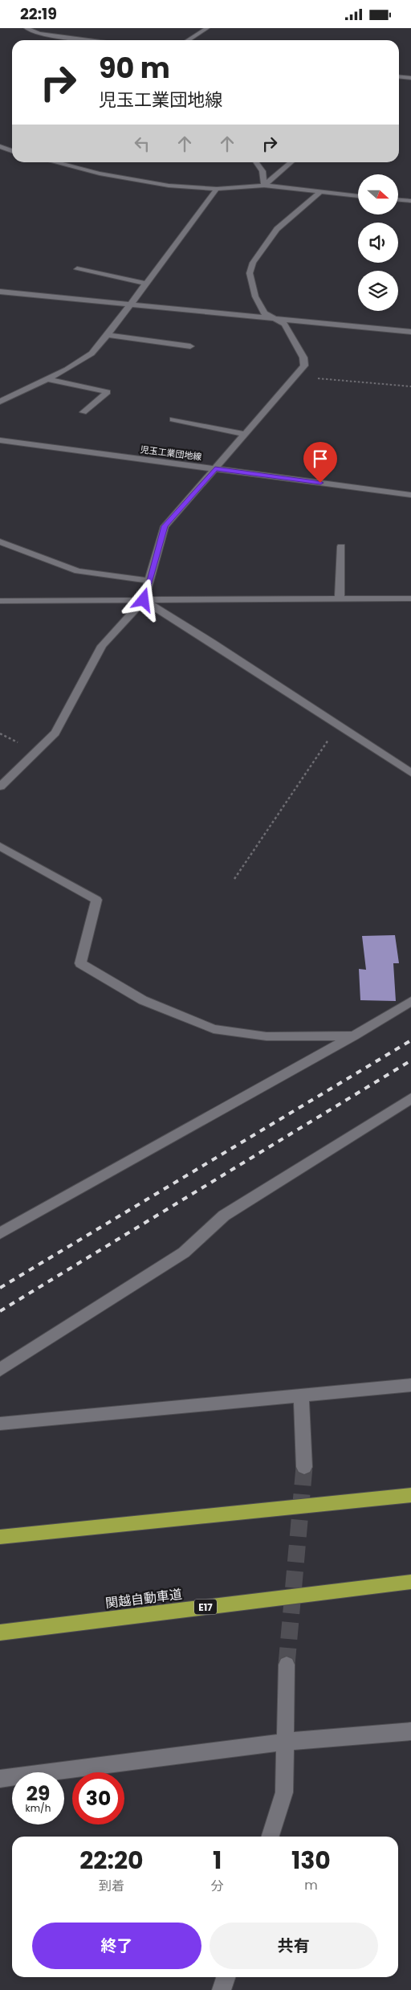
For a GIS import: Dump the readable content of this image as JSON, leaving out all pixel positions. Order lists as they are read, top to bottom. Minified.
{"streets":{"highway":["関越自動車道","E17"],"street":["児玉工業団地線"]},"north":"right","page":{"status":"22:19","turn":["90 m","児玉工業団地線"],"speed":"29 km/h","limit":"30","eta":["22:20","到着","1","分","130","m"],"buttons":["終了","共有"]}}
